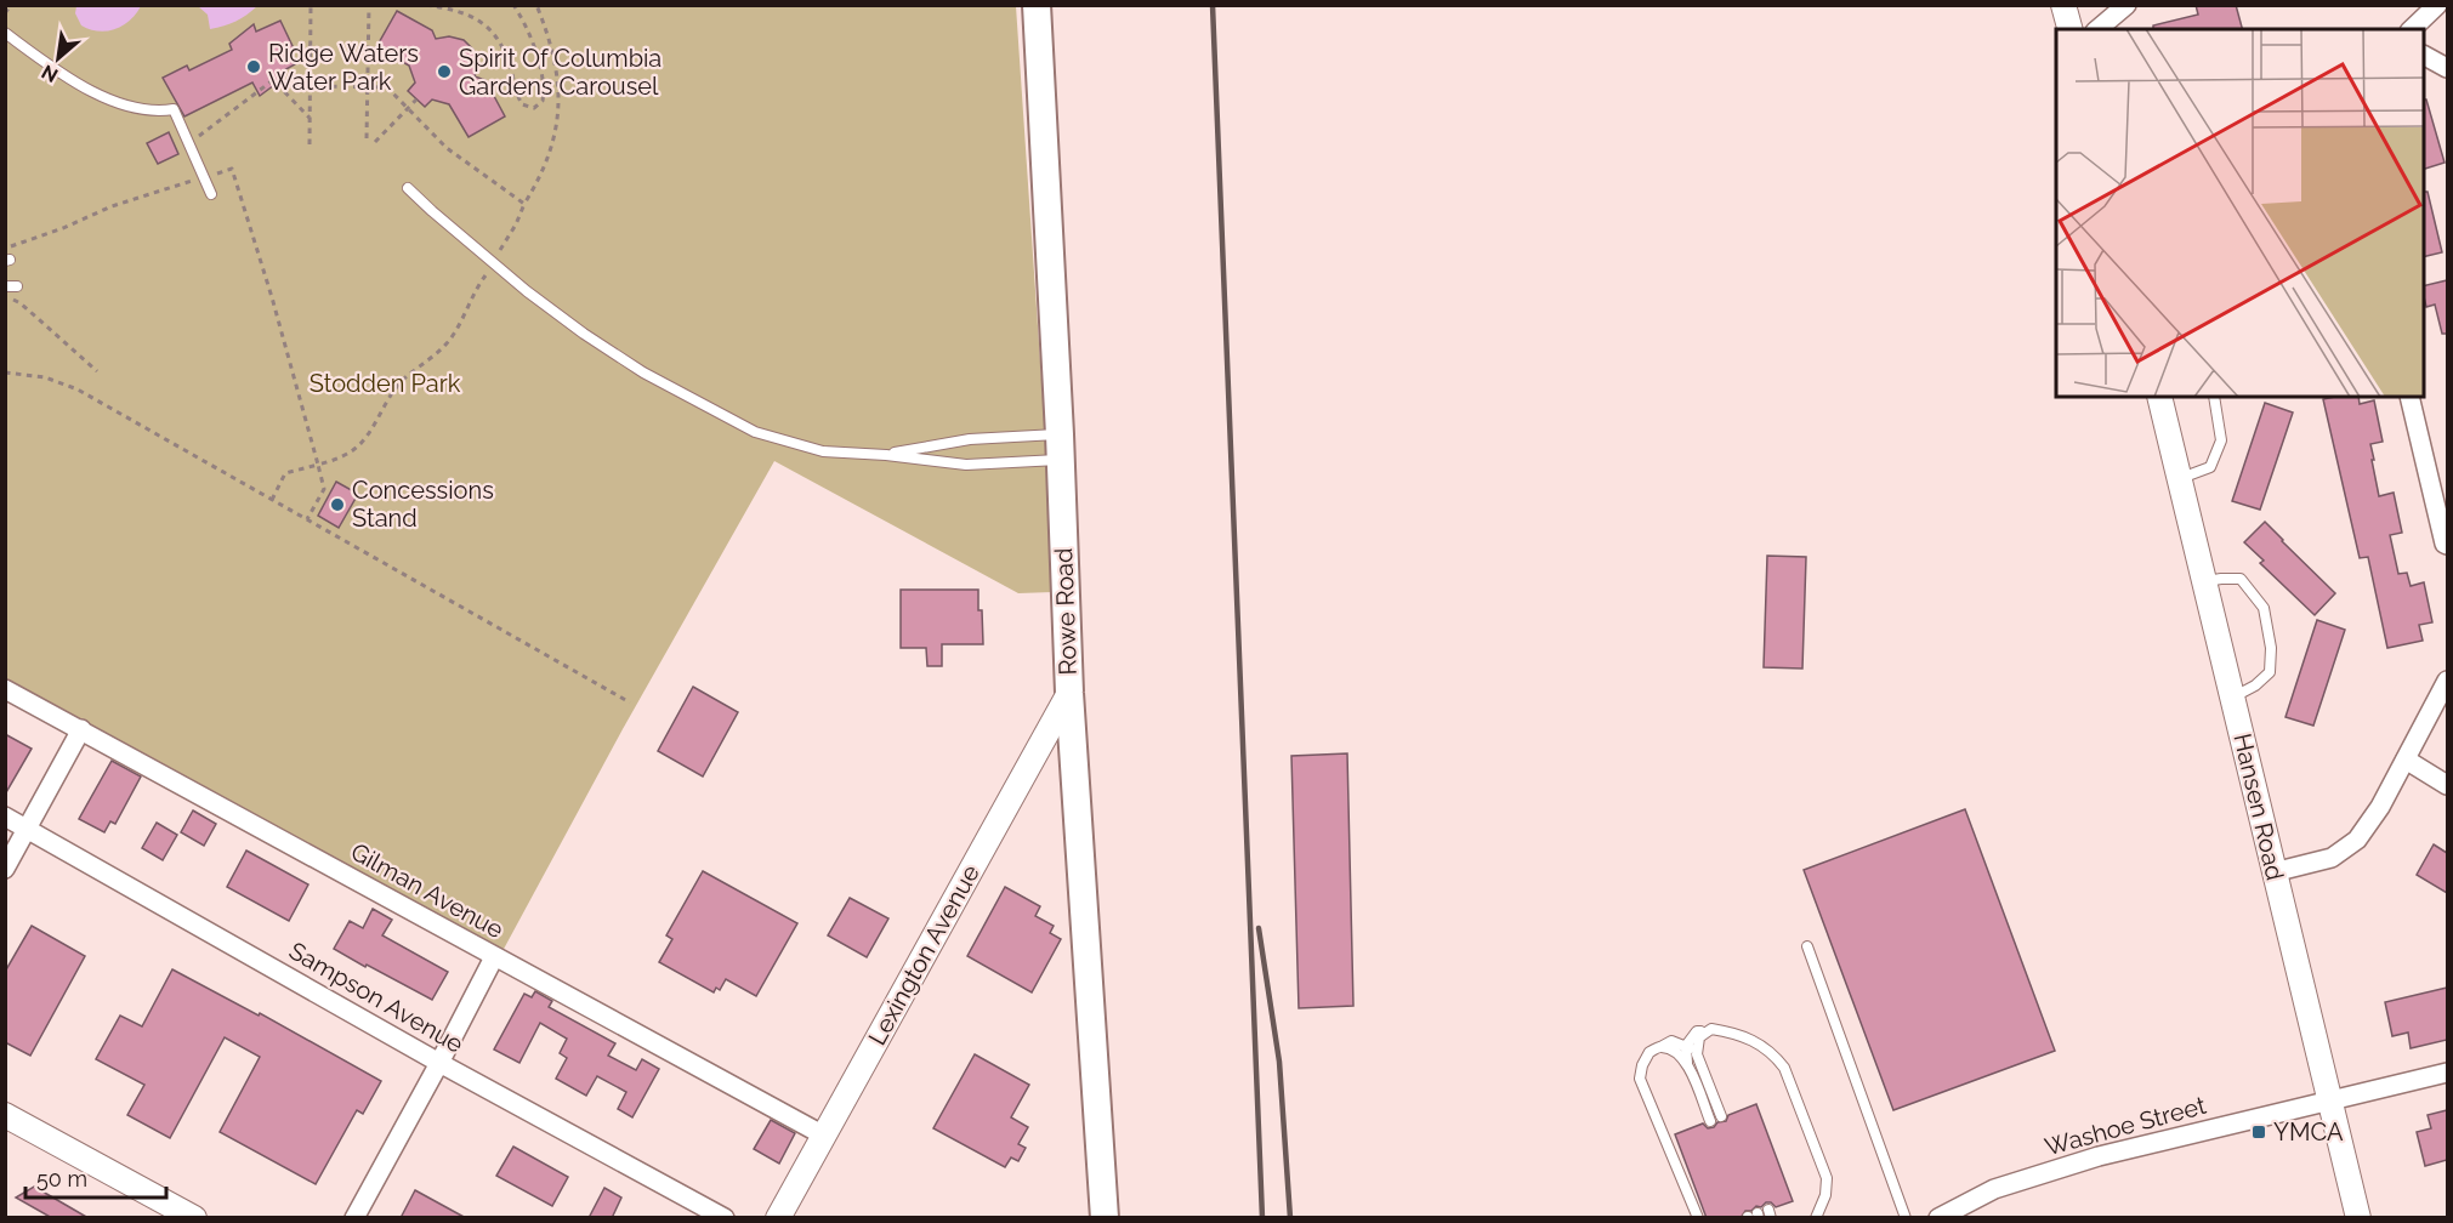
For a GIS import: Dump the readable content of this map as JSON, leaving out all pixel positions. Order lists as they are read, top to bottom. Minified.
{"streets":{"main road":["Rowe Road"],"street":["Hansen Road","Gilman Avenue","Lexington Avenue","Sampson Avenue","Washoe Street"]},"crossings":[["Rowe Road","Lexington Avenue"],["Hansen Road","Washoe Street"],["Gilman Avenue","Lexington Avenue"]],"parks":["Stodden Park"],"places":{"other":["Ridge Waters Water Park","Spirit Of Columbia Gardens Carousel","Concessions Stand"],"transit":["YMCA"]},"scale_bar":"50 m","north":"bottom left"}
